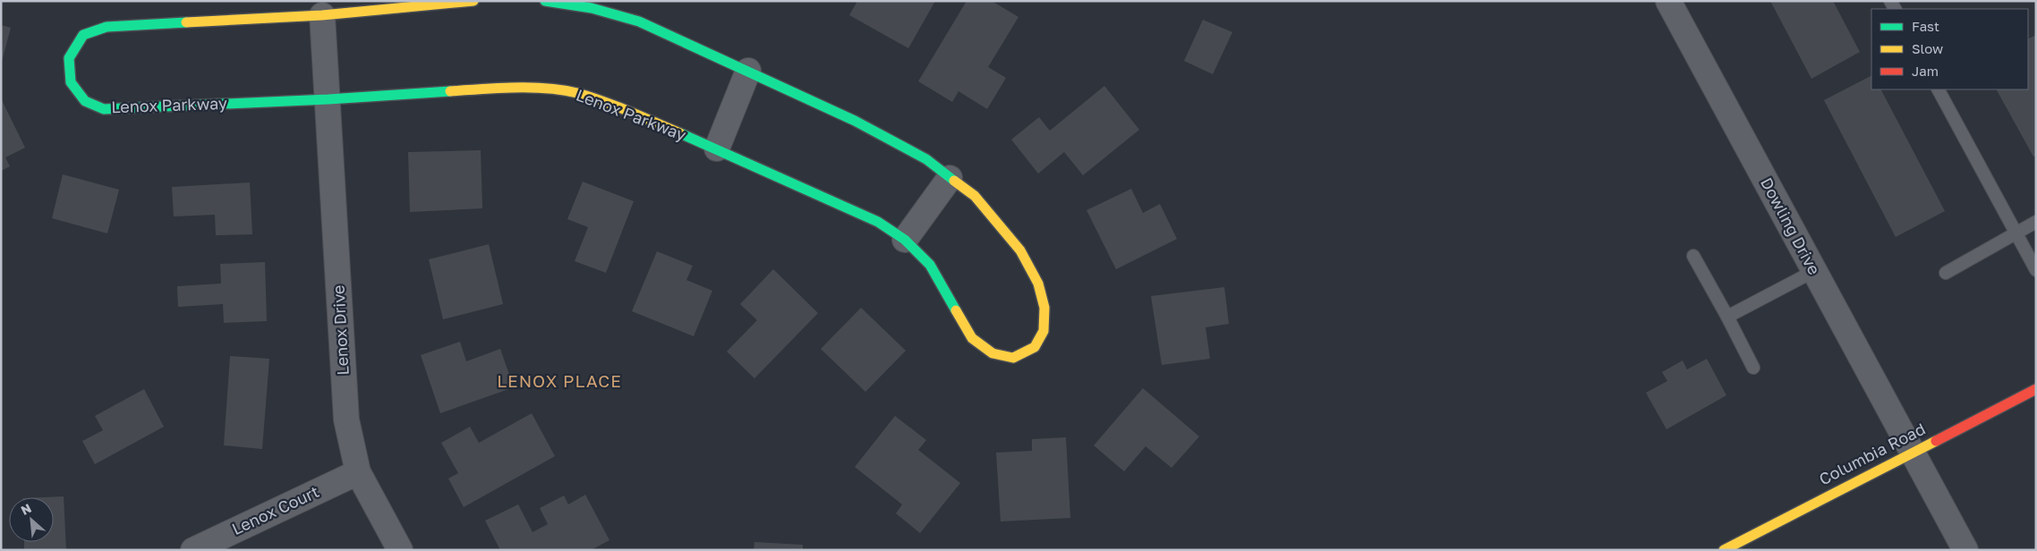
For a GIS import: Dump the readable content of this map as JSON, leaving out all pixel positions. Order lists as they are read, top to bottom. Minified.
{"streets":{"street":["Lenox Parkway","Dowling Drive","Lenox Drive","Columbia Road","Lenox Court"]},"crossings":[["Lenox Parkway","Lenox Drive"],["Dowling Drive","Columbia Road"],["Lenox Drive","Lenox Court"]],"districts":["LENOX PLACE"],"legend":["Fast","Slow","Jam"],"north":"top left"}
